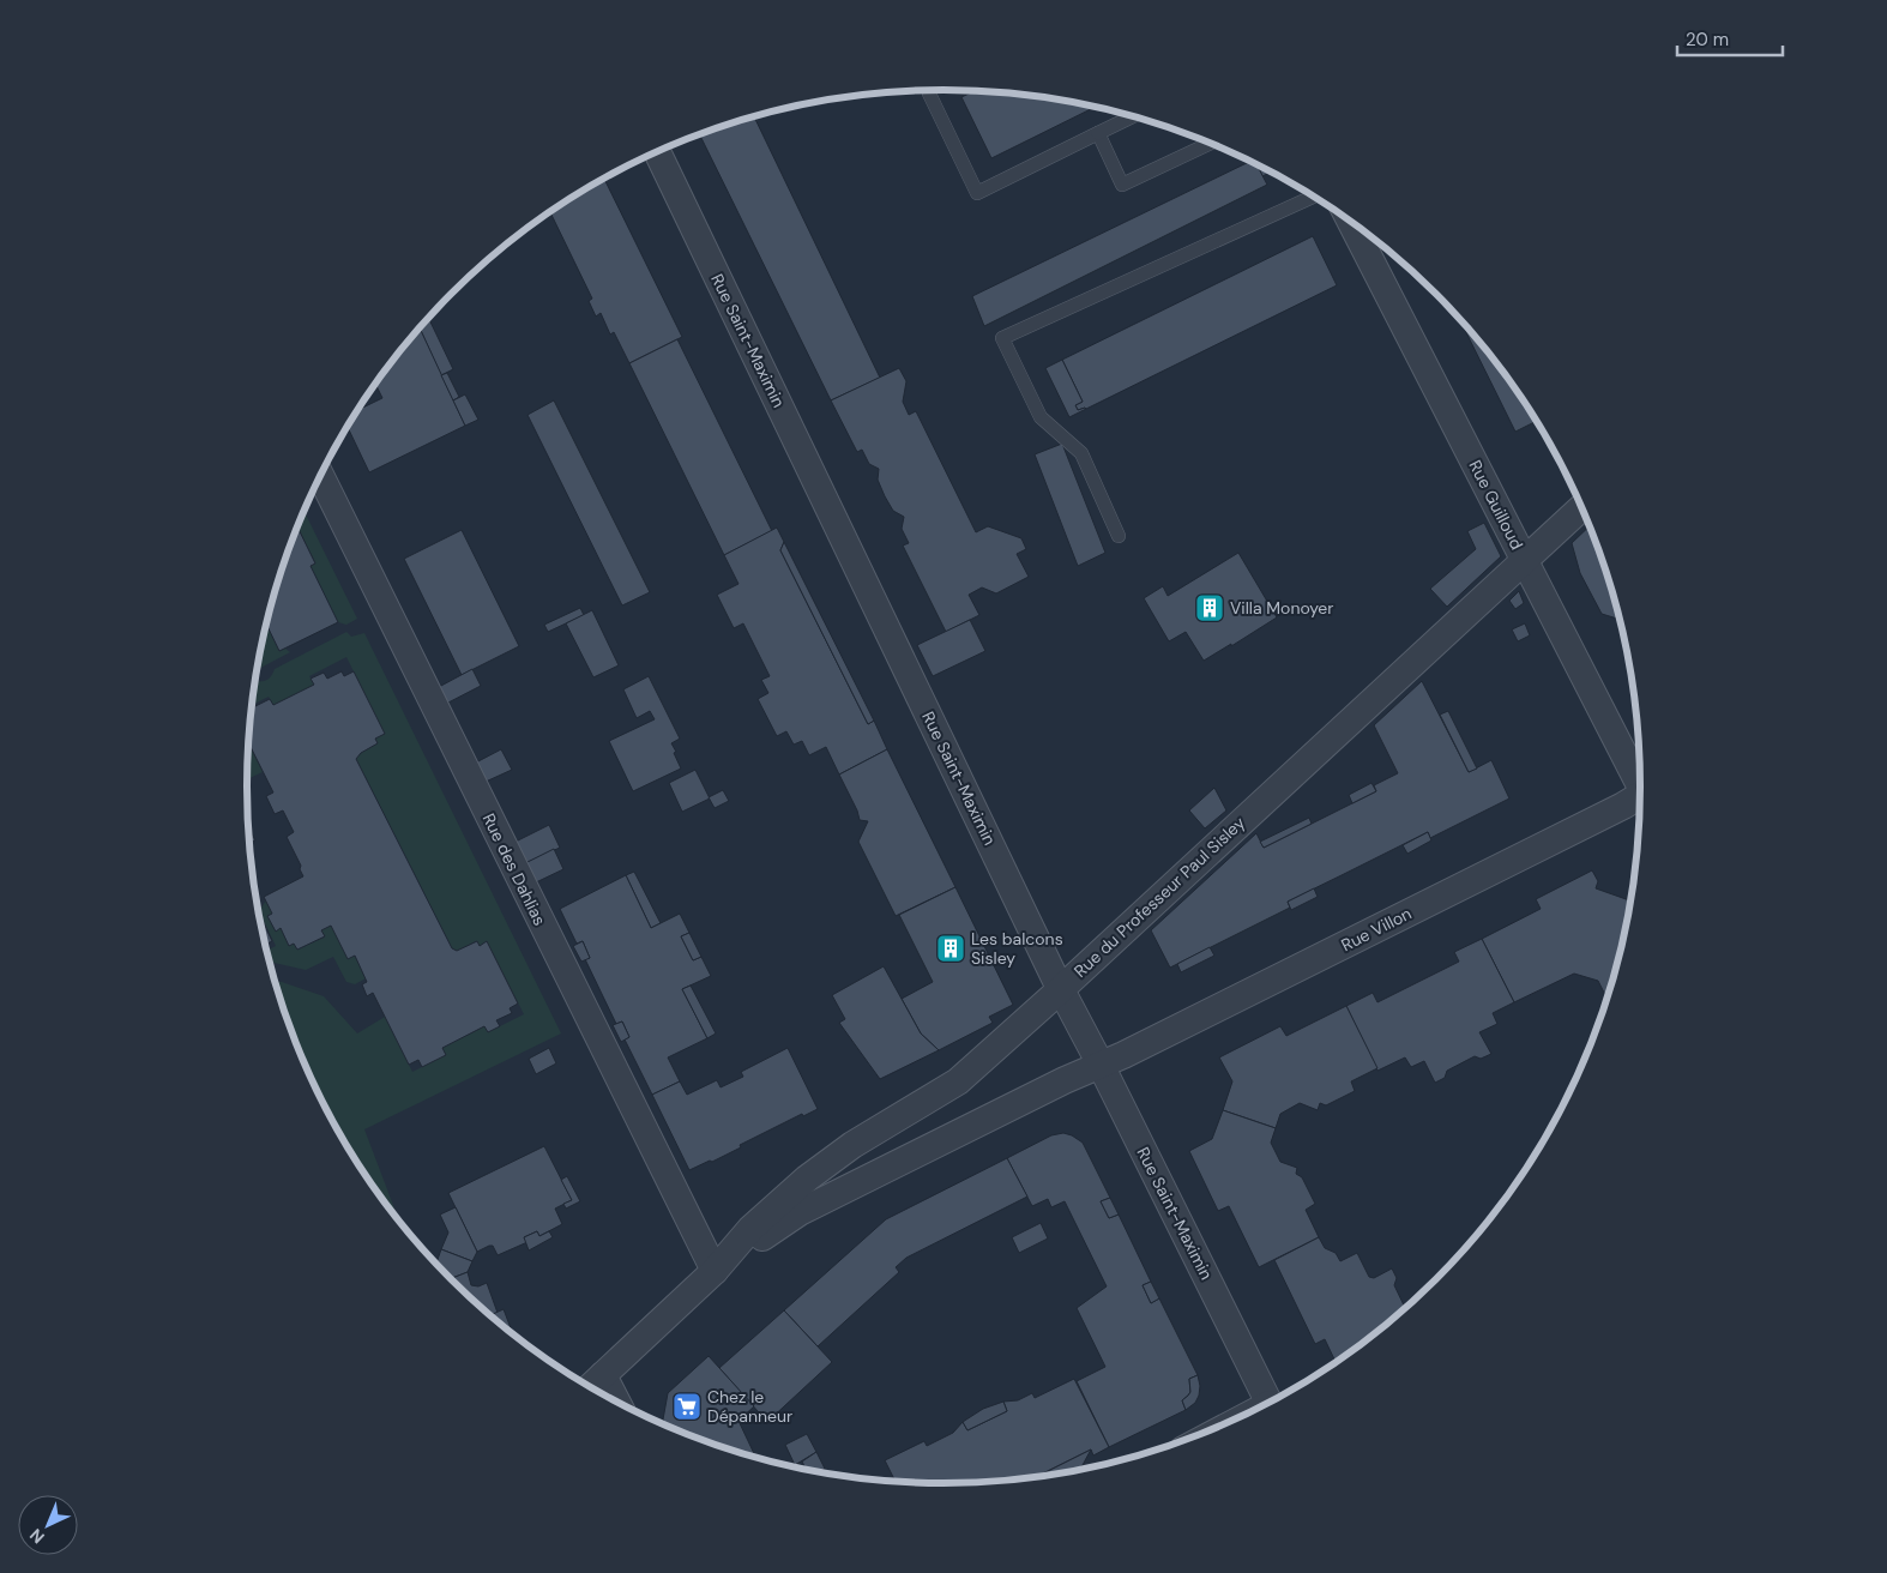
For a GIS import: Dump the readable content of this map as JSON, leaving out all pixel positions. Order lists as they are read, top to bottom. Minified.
{"streets":{"street":["Rue Saint-Maximin","Rue Guilloud","Rue des Dahlias","Rue du Professeur Paul Sisley","Rue Villon"]},"crossings":[["Rue Saint-Maximin","Rue du Professeur Paul Sisley"],["Rue Saint-Maximin","Rue Villon"],["Rue Guilloud","Rue du Professeur Paul Sisley"],["Rue des Dahlias","Rue du Professeur Paul Sisley"],["Rue du Professeur Paul Sisley","Rue Villon"]],"places":{"building":["Villa Monoyer","Les balcons Sisley"],"supermarket":["Chez le Dépanneur"]},"scale_bar":"20 m","north":"bottom left"}
